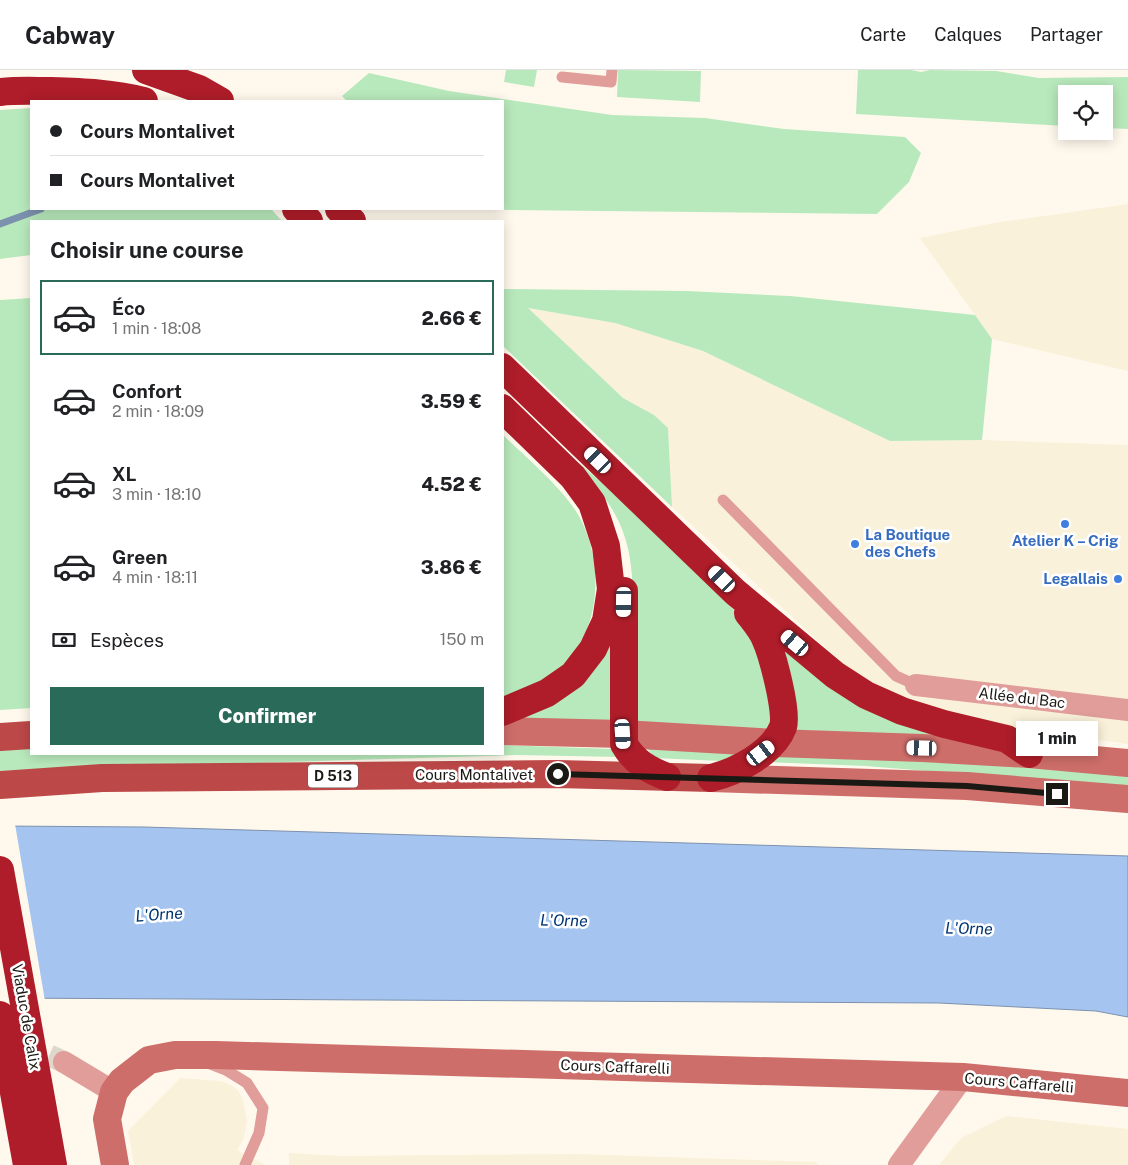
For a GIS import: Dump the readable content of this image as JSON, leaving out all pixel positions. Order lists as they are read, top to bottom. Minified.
{"streets":{"highway":["Viaduc de Calix"],"main road":["Cours Montalivet","D 513"],"street":["Allée du Bac","Cours Caffarelli"]},"water":["L'Orne"],"places":["Atelier K – Crig","La Boutique des Chefs","Legallais"],"page":{"header":"Cabway","nav":["Carte","Calques","Partager"],"banner":["Cours Montalivet","Cours Montalivet"],"heading":"Choisir une course","list":[{"name":"Éco","note":"1 min · 18:08","value":"2.66 €"},{"name":"Confort","note":"2 min · 18:09","value":"3.59 €"},{"name":"XL","note":"3 min · 18:10","value":"4.52 €"},{"name":"Green","note":"4 min · 18:11","value":"3.86 €"}],"pay":["Espèces","150 m"],"buttons":"Confirmer","bubble":"1 min"}}
